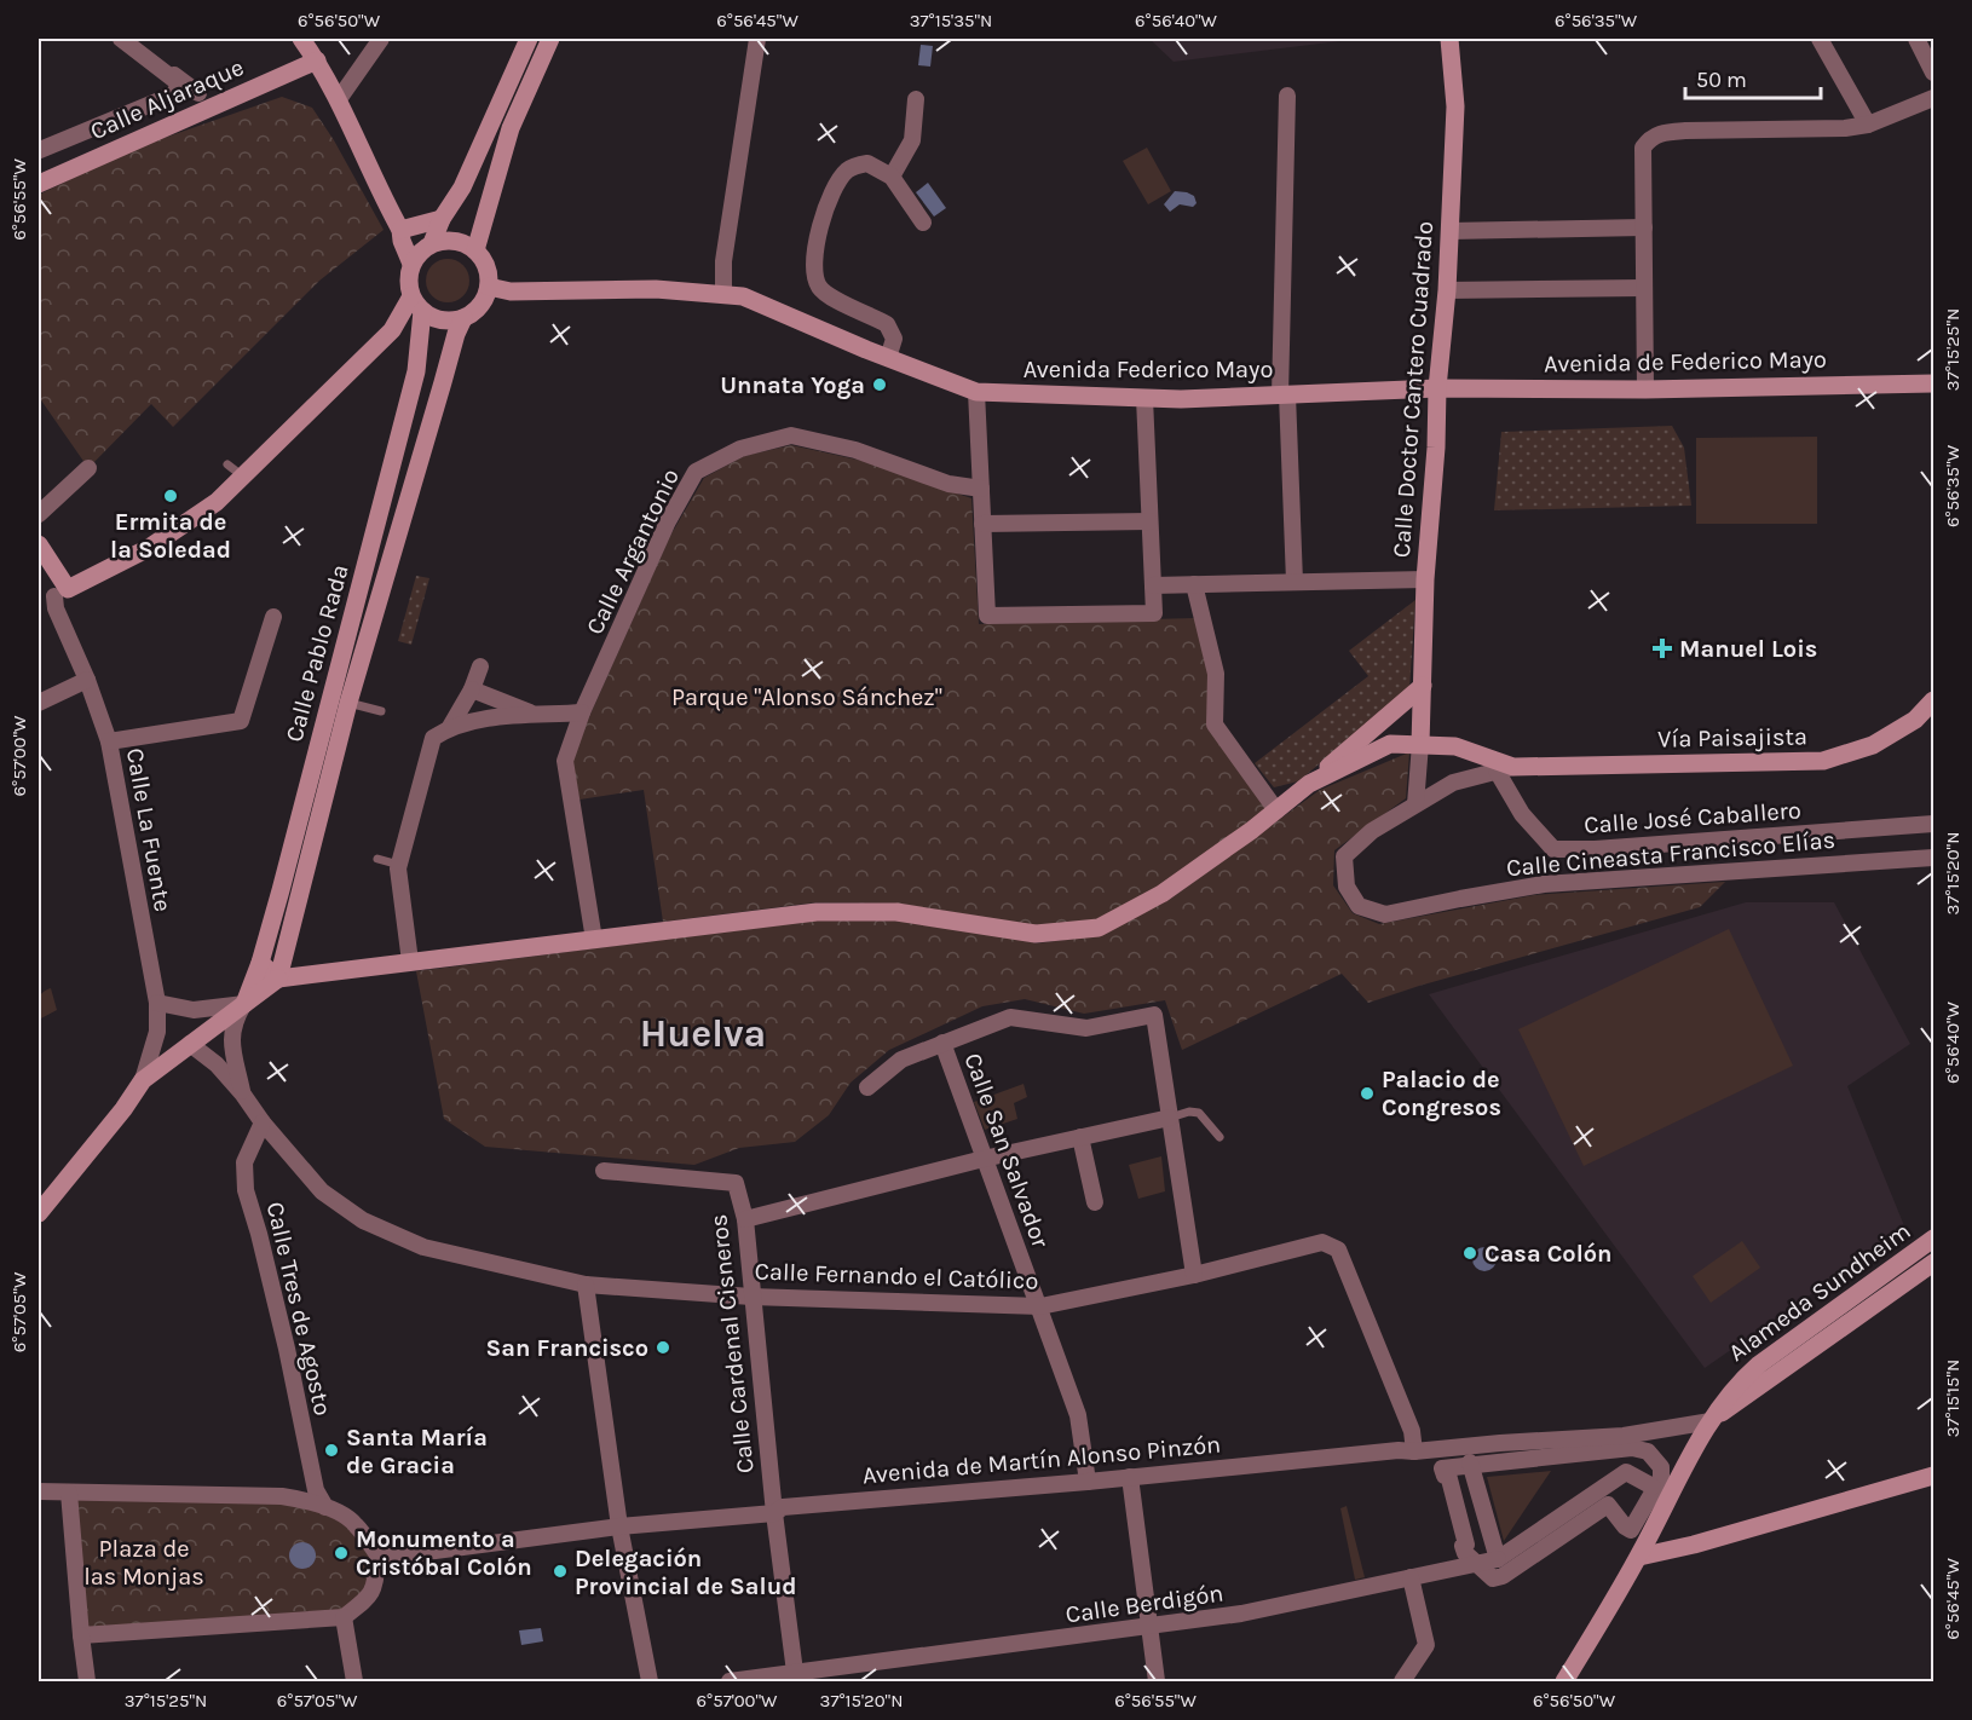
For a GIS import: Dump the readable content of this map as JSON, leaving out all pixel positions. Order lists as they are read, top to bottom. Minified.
{"streets":{"street":["Calle Aljaraque","Avenida de Federico Mayo","Avenida Federico Mayo","Calle Doctor Cantero Cuadrado","Calle Argantonio","Calle Pablo Rada","Vía Paisajista","Calle José Caballero","Calle La Fuente","Calle Cineasta Francisco Elías","Calle San Salvador","Calle Fernando el Católico","Alameda Sundheim","Calle Tres de Agosto","Calle Cardenal Cisneros","Avenida de Martín Alonso Pinzón","Calle Berdigón"]},"crossings":[["Avenida de Federico Mayo","Avenida Federico Mayo"],["Avenida de Federico Mayo","Calle Doctor Cantero Cuadrado"],["Avenida Federico Mayo","Calle Doctor Cantero Cuadrado"],["Avenida Federico Mayo","Calle Pablo Rada"],["Vía Paisajista","Calle José Caballero"],["Vía Paisajista","Calle Cineasta Francisco Elías"],["Calle José Caballero","Calle Cineasta Francisco Elías"],["Calle San Salvador","Calle Fernando el Católico"],["Calle San Salvador","Avenida de Martín Alonso Pinzón"],["Calle Fernando el Católico","Calle Tres de Agosto"],["Calle Fernando el Católico","Calle Cardenal Cisneros"],["Calle Fernando el Católico","Avenida de Martín Alonso Pinzón"],["Alameda Sundheim","Avenida de Martín Alonso Pinzón"],["Calle Cardenal Cisneros","Avenida de Martín Alonso Pinzón"],["Calle Cardenal Cisneros","Calle Berdigón"]],"districts":["Huelva"],"parks":["Parque \"Alonso Sánchez\"","Plaza de las Monjas"],"places":{"other":["Unnata Yoga","Ermita de la Soledad","Palacio de Congresos","Casa Colón","San Francisco","Santa María de Gracia","Monumento a Cristóbal Colón","Delegación Provincial de Salud"],"health":["Manuel Lois"]},"scale_bar":"50 m","coordinates":["6°56'50\"W","6°56'45\"W","37°15'35\"N","6°56'40\"W","6°56'35\"W","6°56'55\"W","37°15'25\"N","6°57'00\"W","37°15'20\"N","6°57'05\"W","37°15'15\"N"]}
